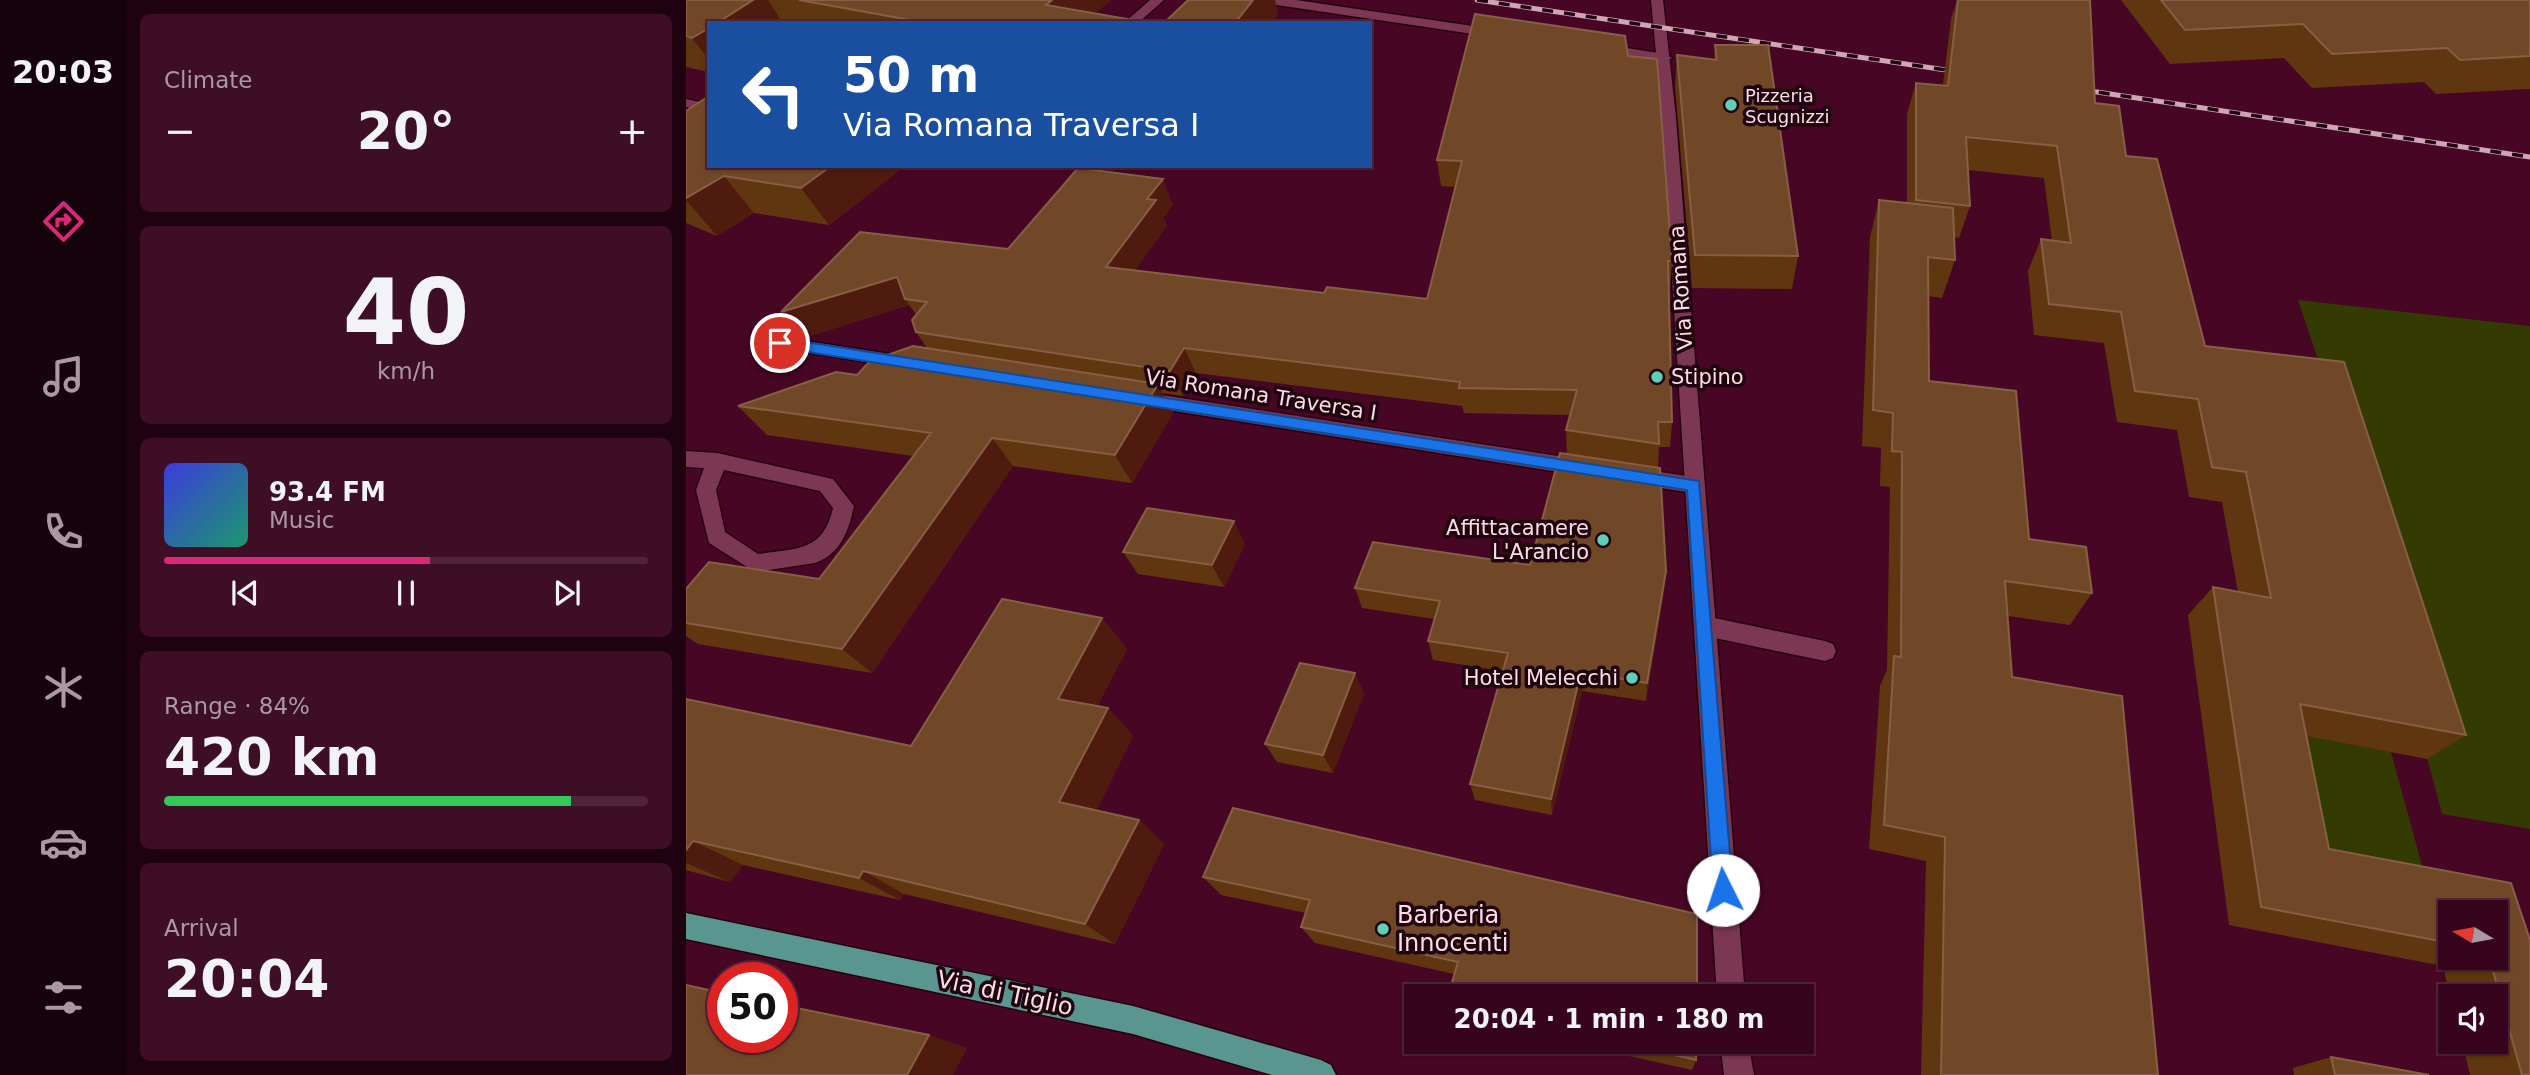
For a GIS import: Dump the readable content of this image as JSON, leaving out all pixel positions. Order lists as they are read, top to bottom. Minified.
{"streets":{"main road":["Via Romana","Via Romana Traversa I","Via di Tiglio"]},"crossings":[["Via Romana","Via Romana Traversa I"]],"places":["Pizzeria Scugnizzi","Stipino","Affittacamere L'Arancio","Hotel Melecchi","Barberia Innocenti"],"north":"left","page":{"tabs":"20:03","tile":["Climate",["40","km/h"],["Range · 84%","420 km"],["Arrival","20:04"]],"turn":["50 m","Via Romana Traversa I"],"heat":["−","20°","+"],"song":["93.4 FM","Music"],"limit":"50","trip":"20:04 · 1 min · 180 m"}}
